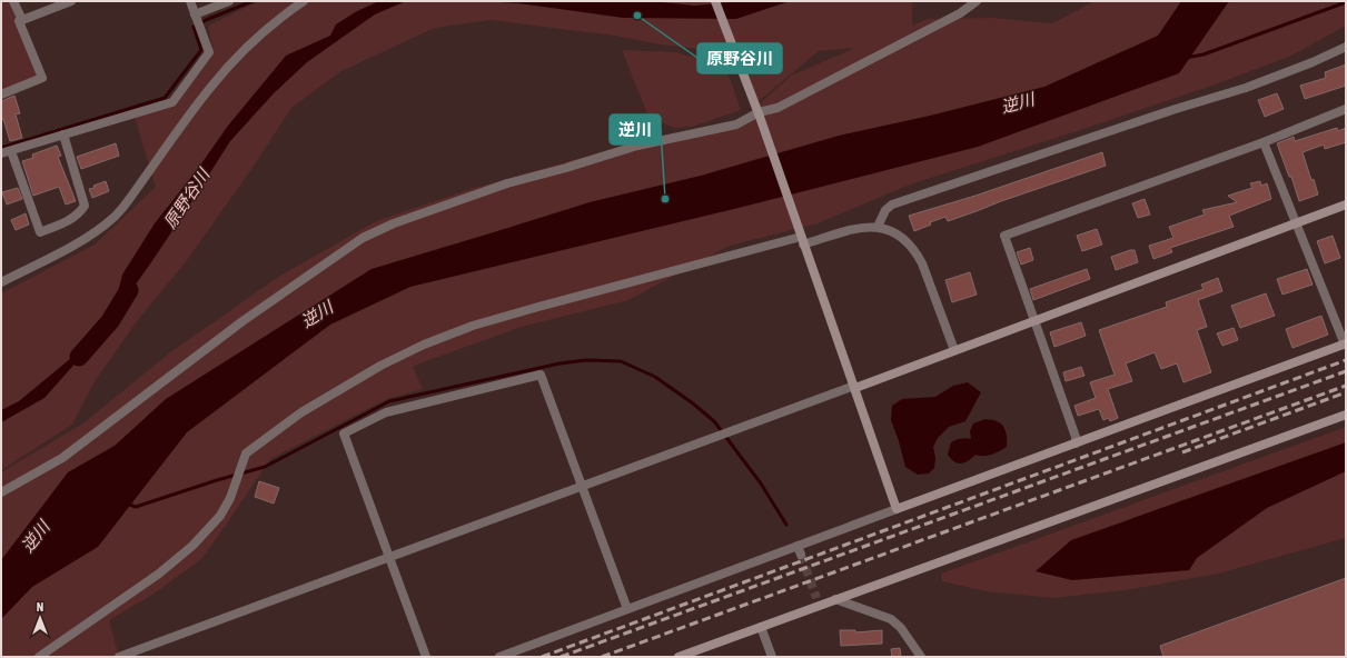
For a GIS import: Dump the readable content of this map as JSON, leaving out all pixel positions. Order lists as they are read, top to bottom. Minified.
{"water":["逆川","原野谷川"],"places":["原野谷川","逆川"],"north":"top"}
